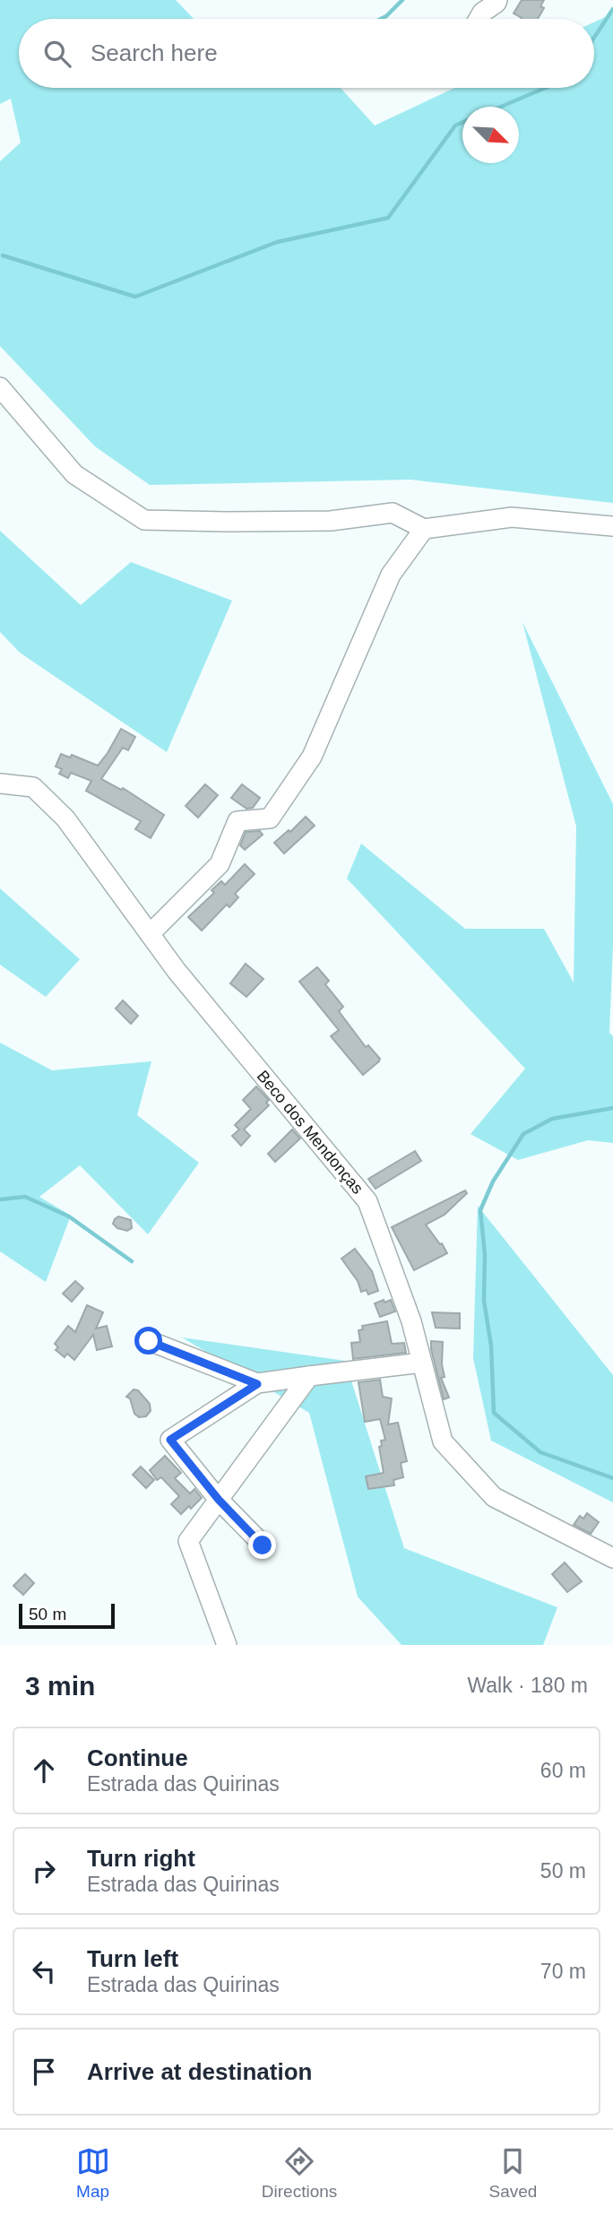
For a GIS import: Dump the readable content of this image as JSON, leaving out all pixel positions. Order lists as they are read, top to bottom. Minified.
{"streets":{"street":["Beco dos Mendonças"]},"scale_bar":"50 m","north":"bottom right","page":{"search":"Search here","scale":"50 m","heading":["3 min","Walk · 180 m"],"list":[["Continue","Estrada das Quirinas","60 m"],["Turn right","Estrada das Quirinas","50 m"],["Turn left","Estrada das Quirinas","70 m"],"Arrive at destination"],"nav":["Map","Directions","Saved"]}}
